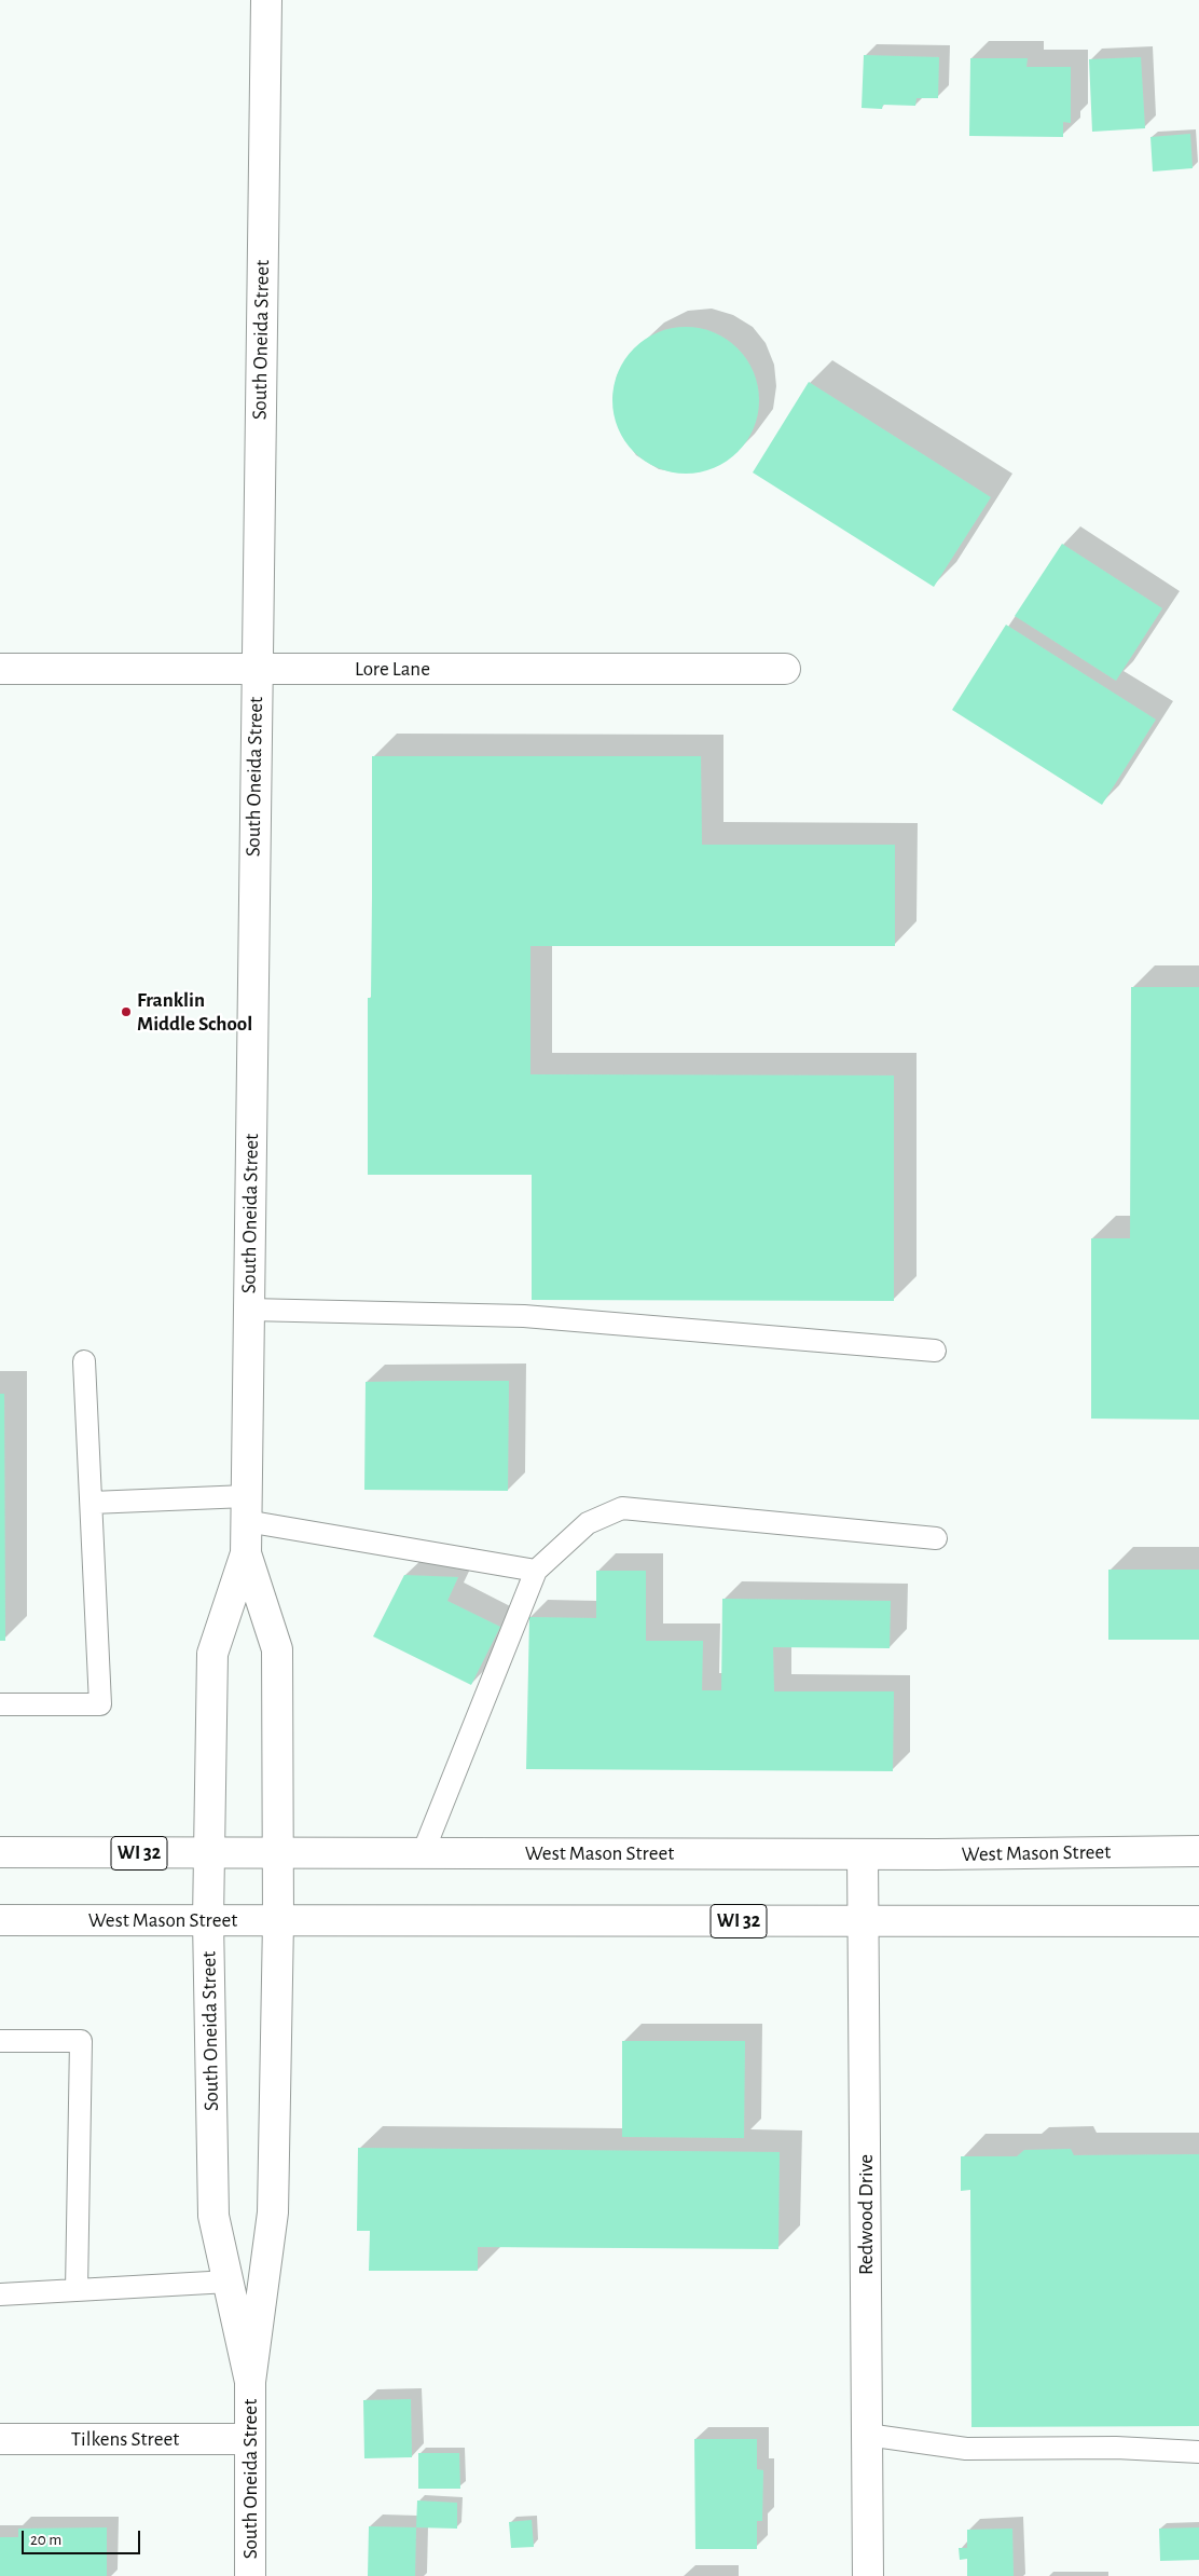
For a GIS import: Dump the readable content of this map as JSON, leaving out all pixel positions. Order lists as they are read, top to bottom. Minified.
{"streets":{"street":["South Oneida Street","Lore Lane","WI 32","West Mason Street","Redwood Drive","Tilkens Street"]},"crossings":[["South Oneida Street","Lore Lane"],["South Oneida Street","West Mason Street"],["South Oneida Street","Tilkens Street"],["West Mason Street","Redwood Drive"]],"places":["Franklin Middle School"],"scale_bar":"20 m"}
